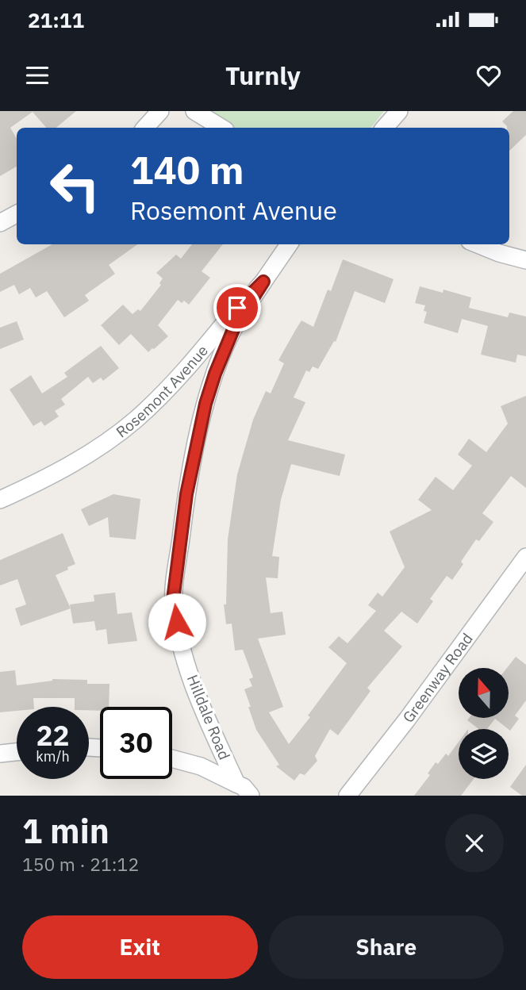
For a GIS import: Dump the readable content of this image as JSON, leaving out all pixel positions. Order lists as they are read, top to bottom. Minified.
{"streets":{"street":["Rosemont Avenue","Greenway Road","Hilldale Road"]},"crossings":[["Rosemont Avenue","Hilldale Road"]],"north":"top","page":{"status":"21:11","header":"Turnly","turn":["140 m","Rosemont Avenue"],"speed":"22 km/h","limit":"30","heading":["1 min","150 m · 21:12"],"buttons":["Exit","Share"]}}
